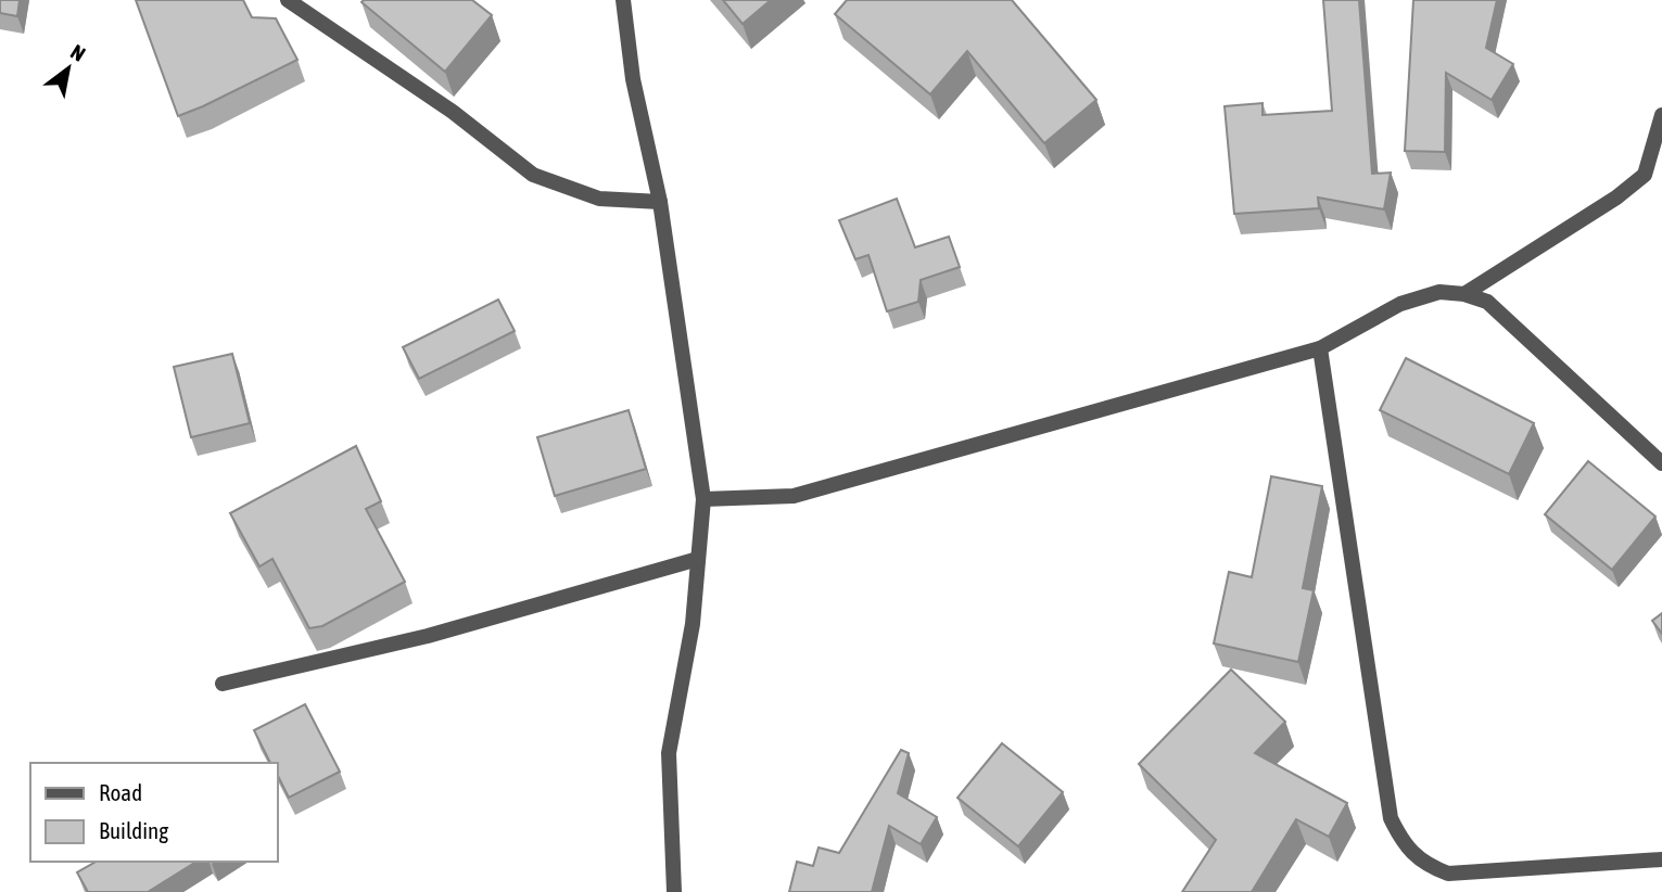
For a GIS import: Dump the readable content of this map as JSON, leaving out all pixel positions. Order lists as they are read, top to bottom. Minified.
{"legend":["Road","Building"],"north":"top right"}
